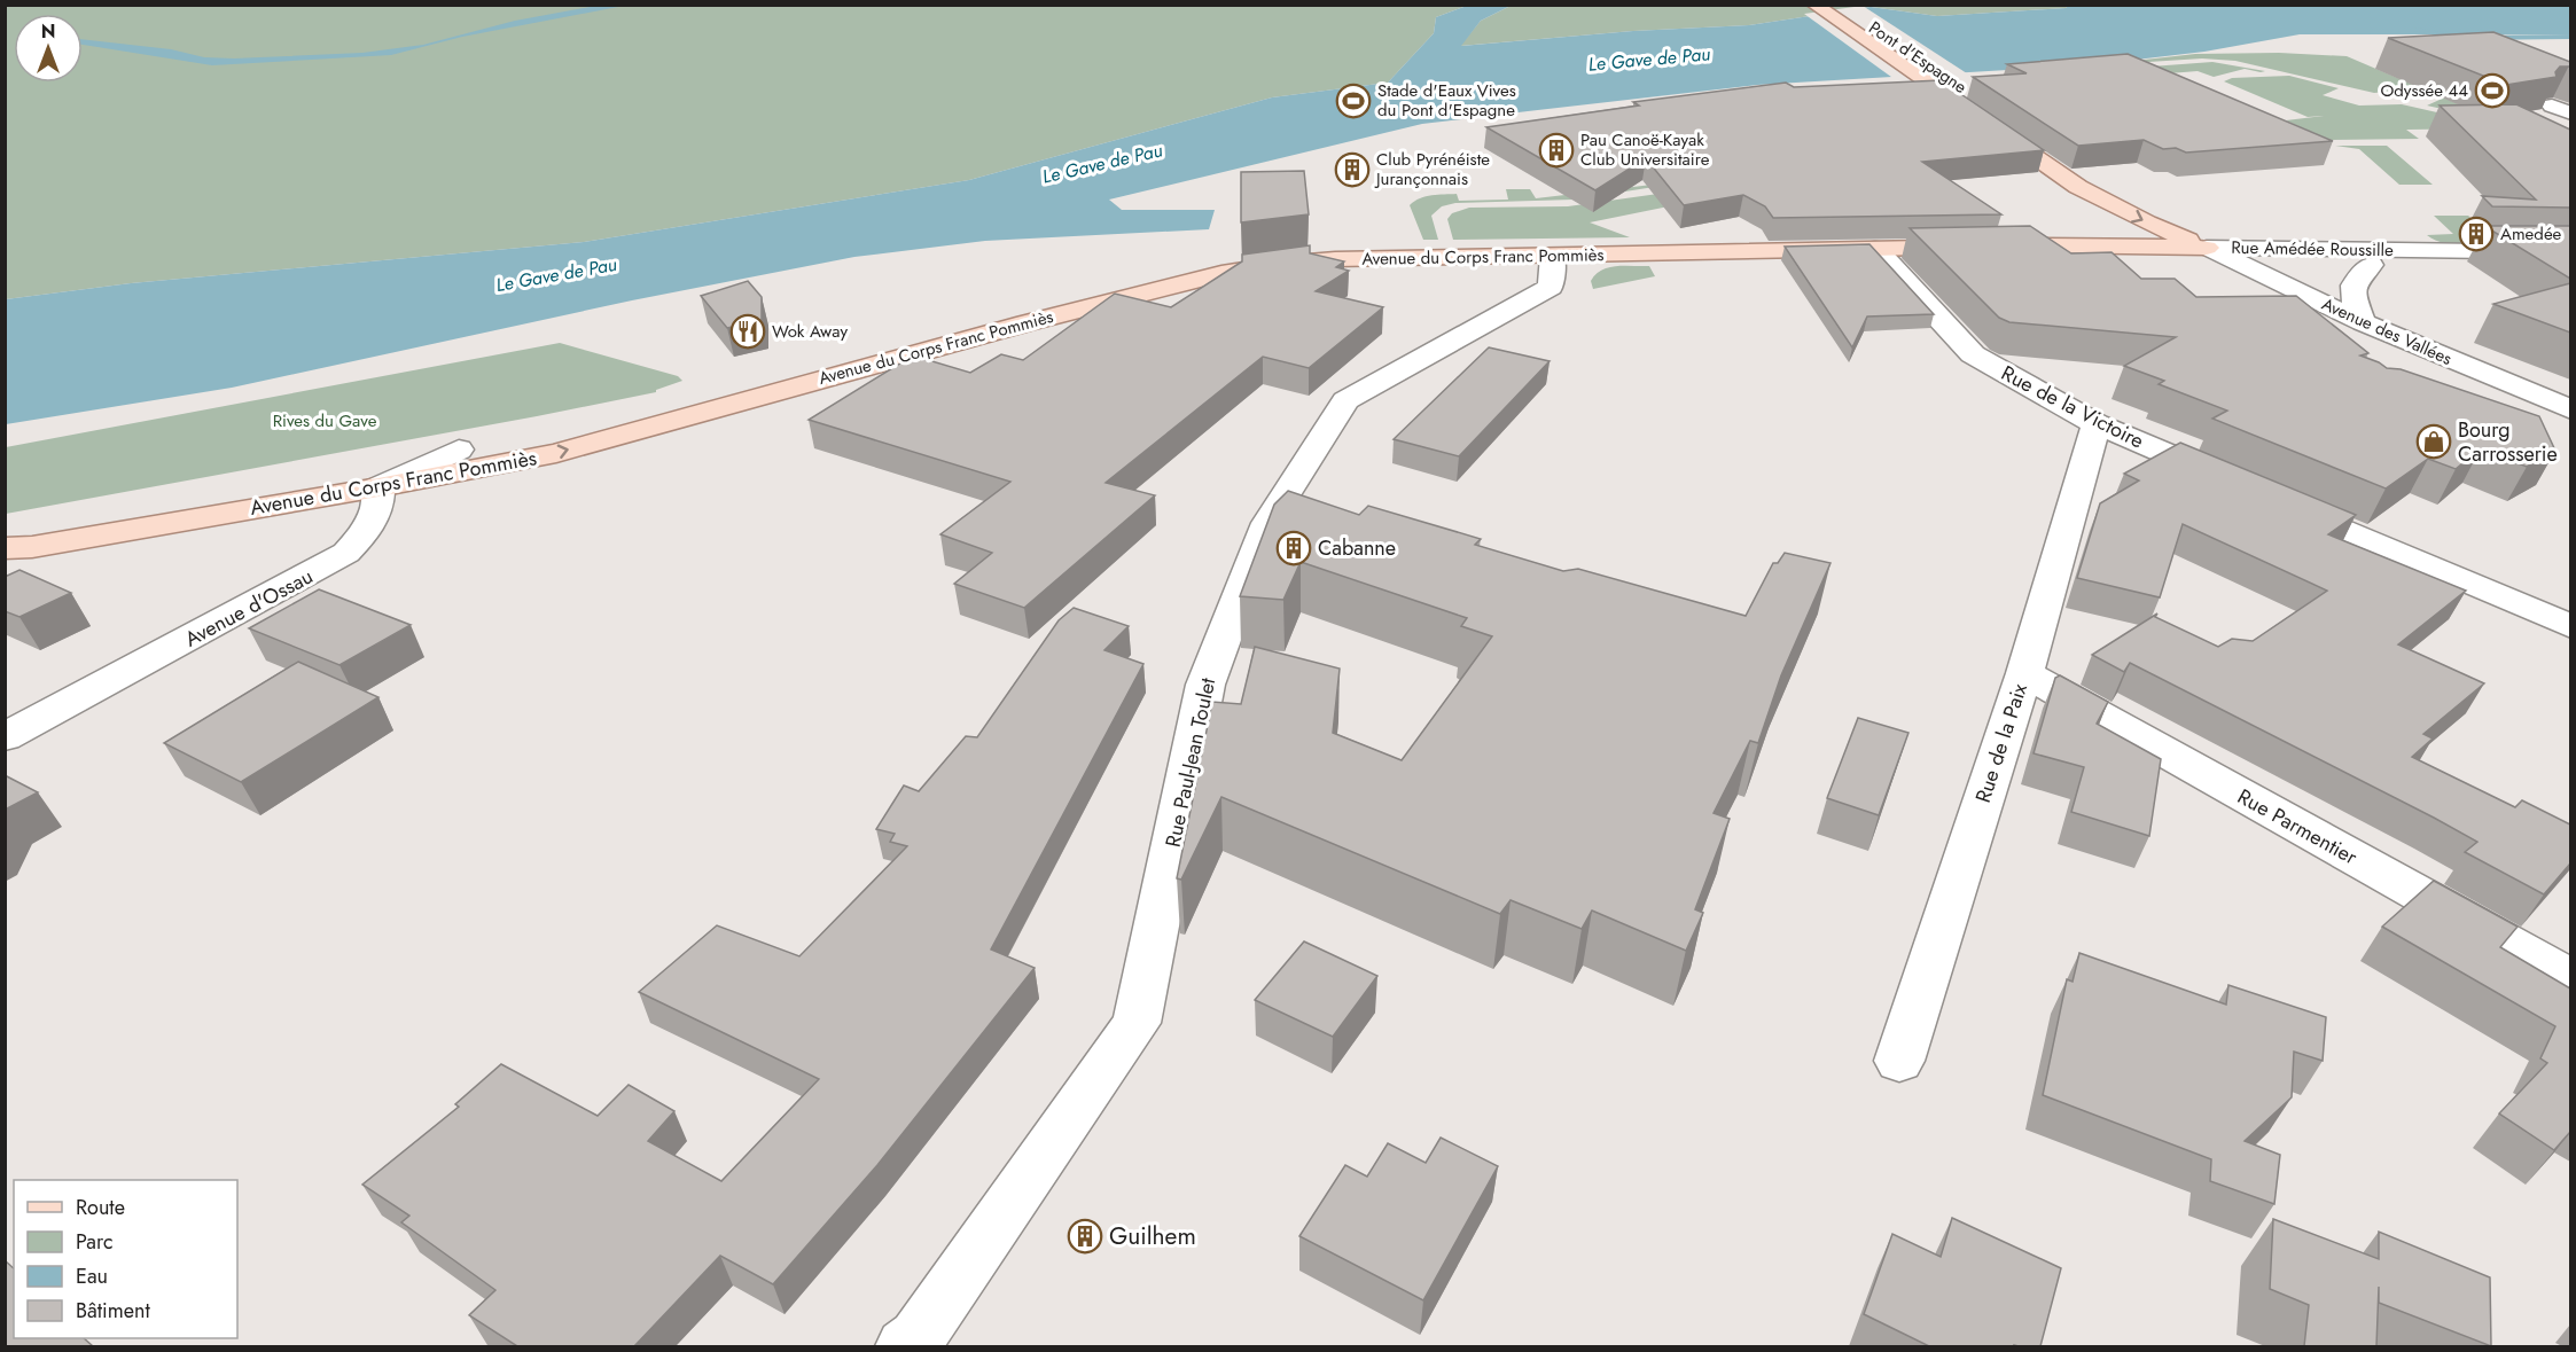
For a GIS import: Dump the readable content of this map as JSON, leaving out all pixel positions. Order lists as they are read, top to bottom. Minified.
{"streets":{"main road":["Pont d'Espagne","Avenue du Corps Franc Pommiès","Avenue des Vallées"],"street":["Rue Amédée Roussille","Rue de la Victoire","Avenue d'Ossau","Rue de la Paix","Rue Paul-Jean Toulet","Rue Parmentier"]},"crossings":[["Pont d'Espagne","Avenue des Vallées"],["Rue Amédée Roussille","Avenue du Corps Franc Pommiès"],["Rue Amédée Roussille","Avenue des Vallées"],["Avenue du Corps Franc Pommiès","Avenue des Vallées"],["Avenue du Corps Franc Pommiès","Rue de la Victoire"],["Avenue du Corps Franc Pommiès","Avenue d'Ossau"],["Avenue du Corps Franc Pommiès","Rue Paul-Jean Toulet"],["Rue de la Victoire","Rue de la Paix"],["Rue de la Paix","Rue Parmentier"]],"water":["Le Gave de Pau"],"parks":["Rives du Gave"],"places":{"sports":["Odyssée 44","Stade d'Eaux Vives du Pont d'Espagne"],"building":["Pau Canoë-Kayak Club Universitaire","Club Pyrénéiste Jurançonnais","Amedée","Cabanne","Guilhem"],"restaurant":["Wok Away"],"shop":["Bourg Carrosserie"]},"legend":["Route","Parc","Eau","Bâtiment"],"north":"top"}
